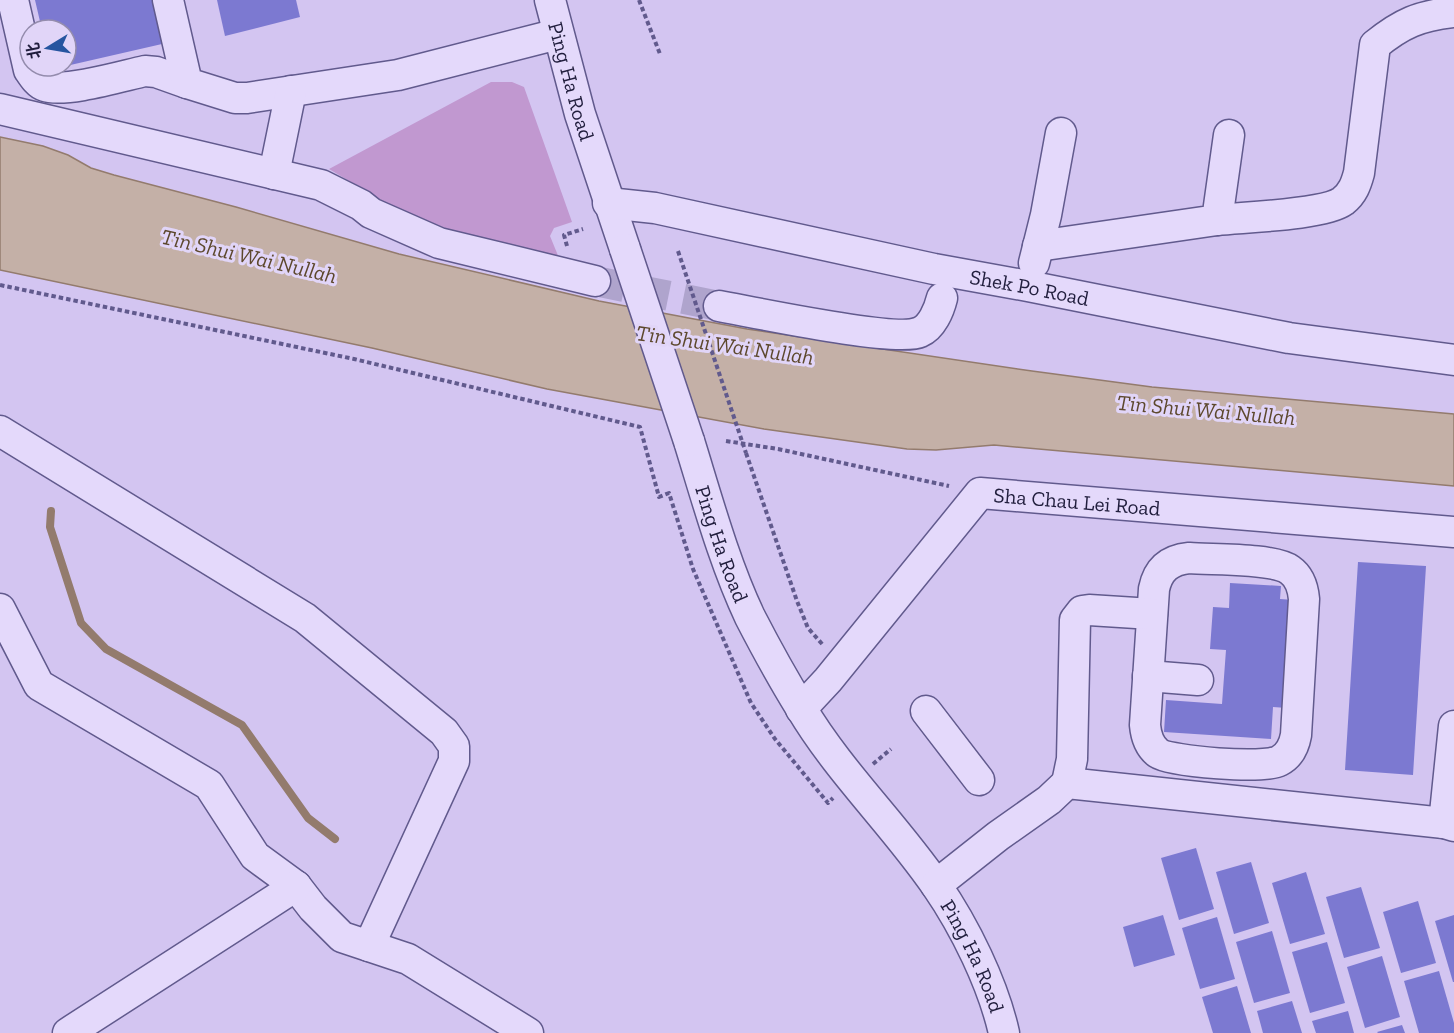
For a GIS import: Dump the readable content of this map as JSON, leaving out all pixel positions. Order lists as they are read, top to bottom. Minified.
{"streets":{"street":["Ping Ha Road","Shek Po Road","Sha Chau Lei Road"]},"crossings":[["Ping Ha Road","Shek Po Road"],["Ping Ha Road","Sha Chau Lei Road"]],"water":["Tin Shui Wai Nullah"],"north":"left"}
